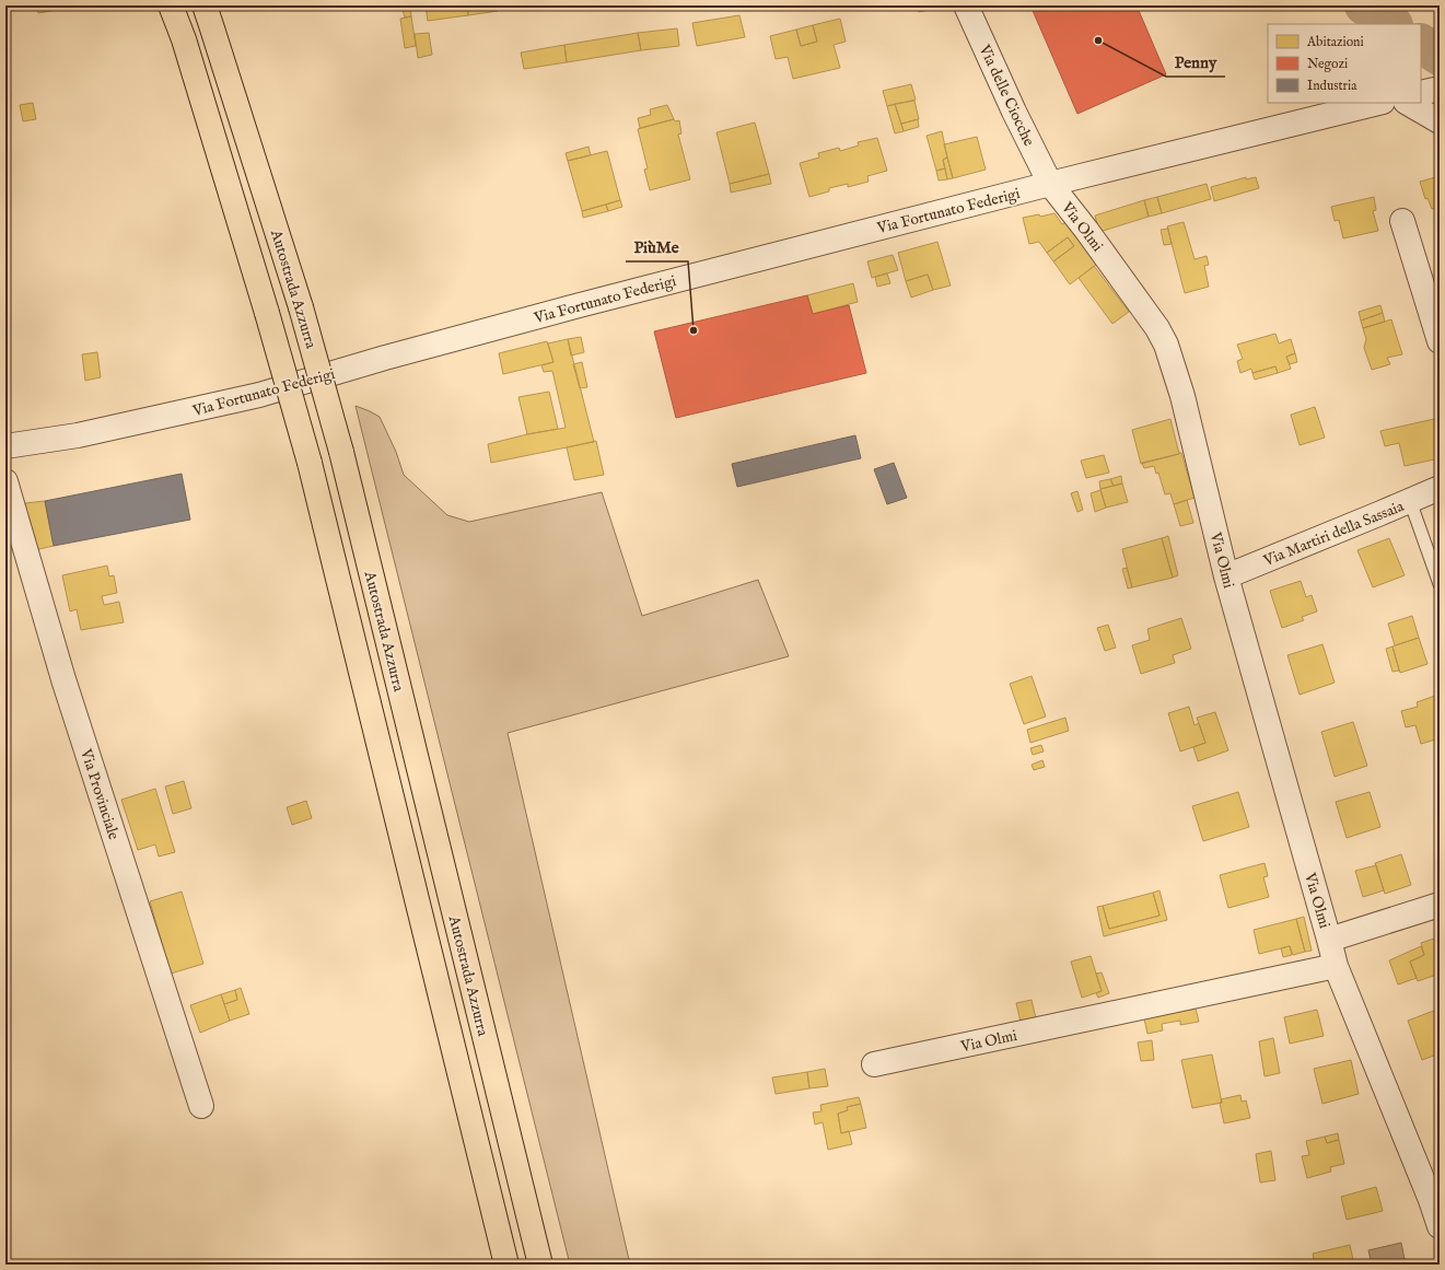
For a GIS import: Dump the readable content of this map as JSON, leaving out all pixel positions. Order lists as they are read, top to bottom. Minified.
{"streets":{"highway":["Autostrada Azzurra"],"street":["Via delle Ciocche","Via Fortunato Federigi","Via Olmi","Via Martiri della Sassaia","Via Provinciale"]},"crossings":[["Via delle Ciocche","Via Fortunato Federigi"],["Via delle Ciocche","Via Olmi"],["Via Fortunato Federigi","Via Olmi"],["Via Olmi","Via Martiri della Sassaia"]],"places":["Penny","PiùMe"],"legend":["Abitazioni","Negozi","Industria"]}
